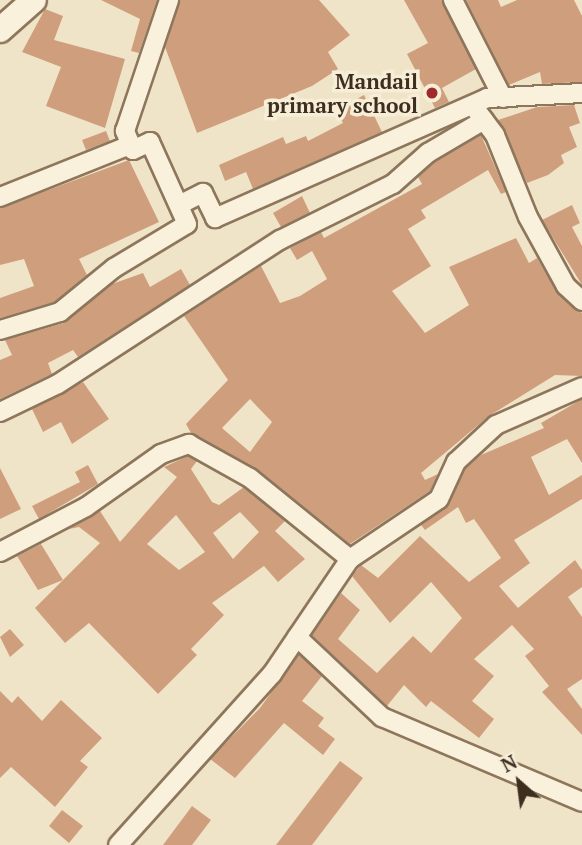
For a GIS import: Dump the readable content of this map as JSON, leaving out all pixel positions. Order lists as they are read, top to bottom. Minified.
{"places":["Mandail primary school"],"north":"top left"}
